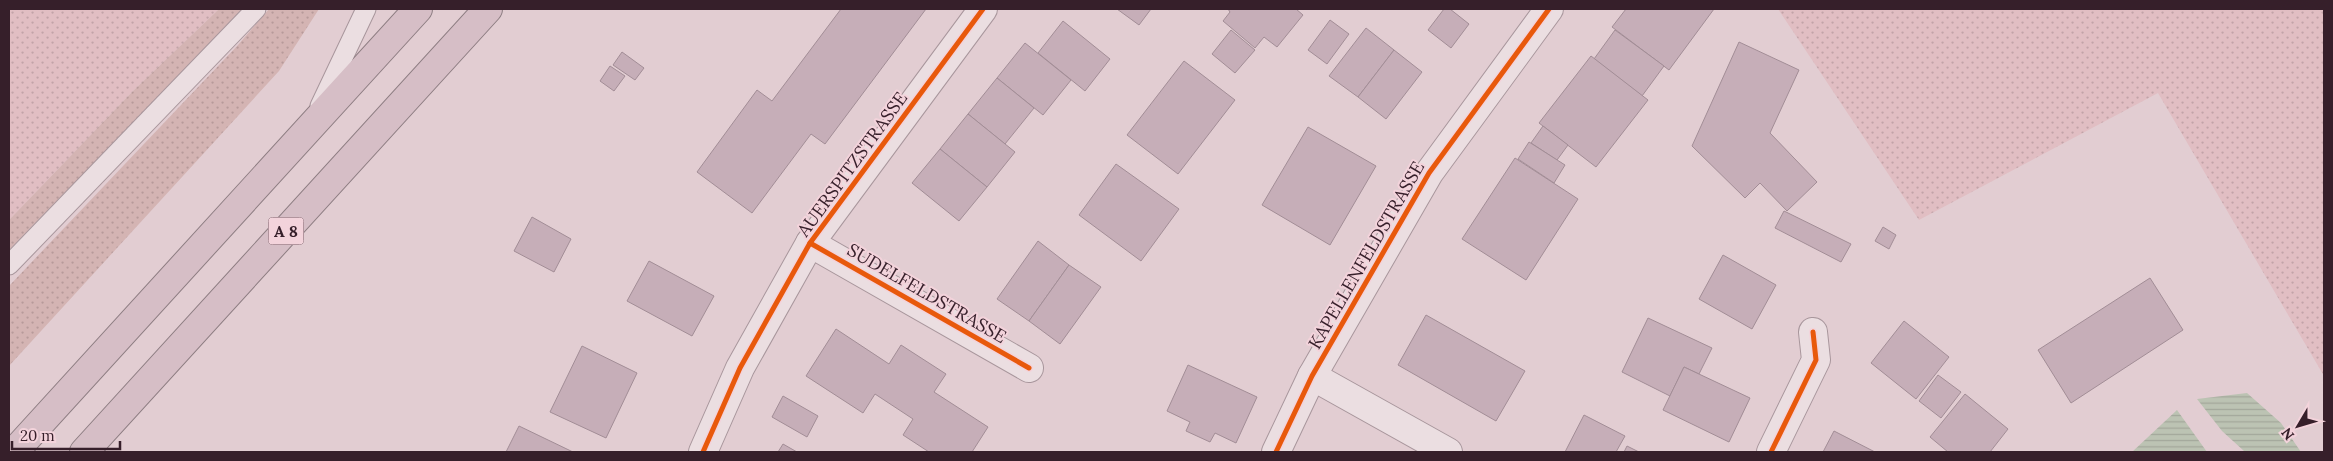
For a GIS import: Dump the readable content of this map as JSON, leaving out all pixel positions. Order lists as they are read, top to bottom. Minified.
{"streets":{"highway":["A 8"],"street":["AUERSPITZSTRASSE","KAPELLENFELDSTRASSE","SUDELFELDSTRASSE"]},"crossings":[["AUERSPITZSTRASSE","SUDELFELDSTRASSE"]],"scale_bar":"20 m","north":"bottom left"}
